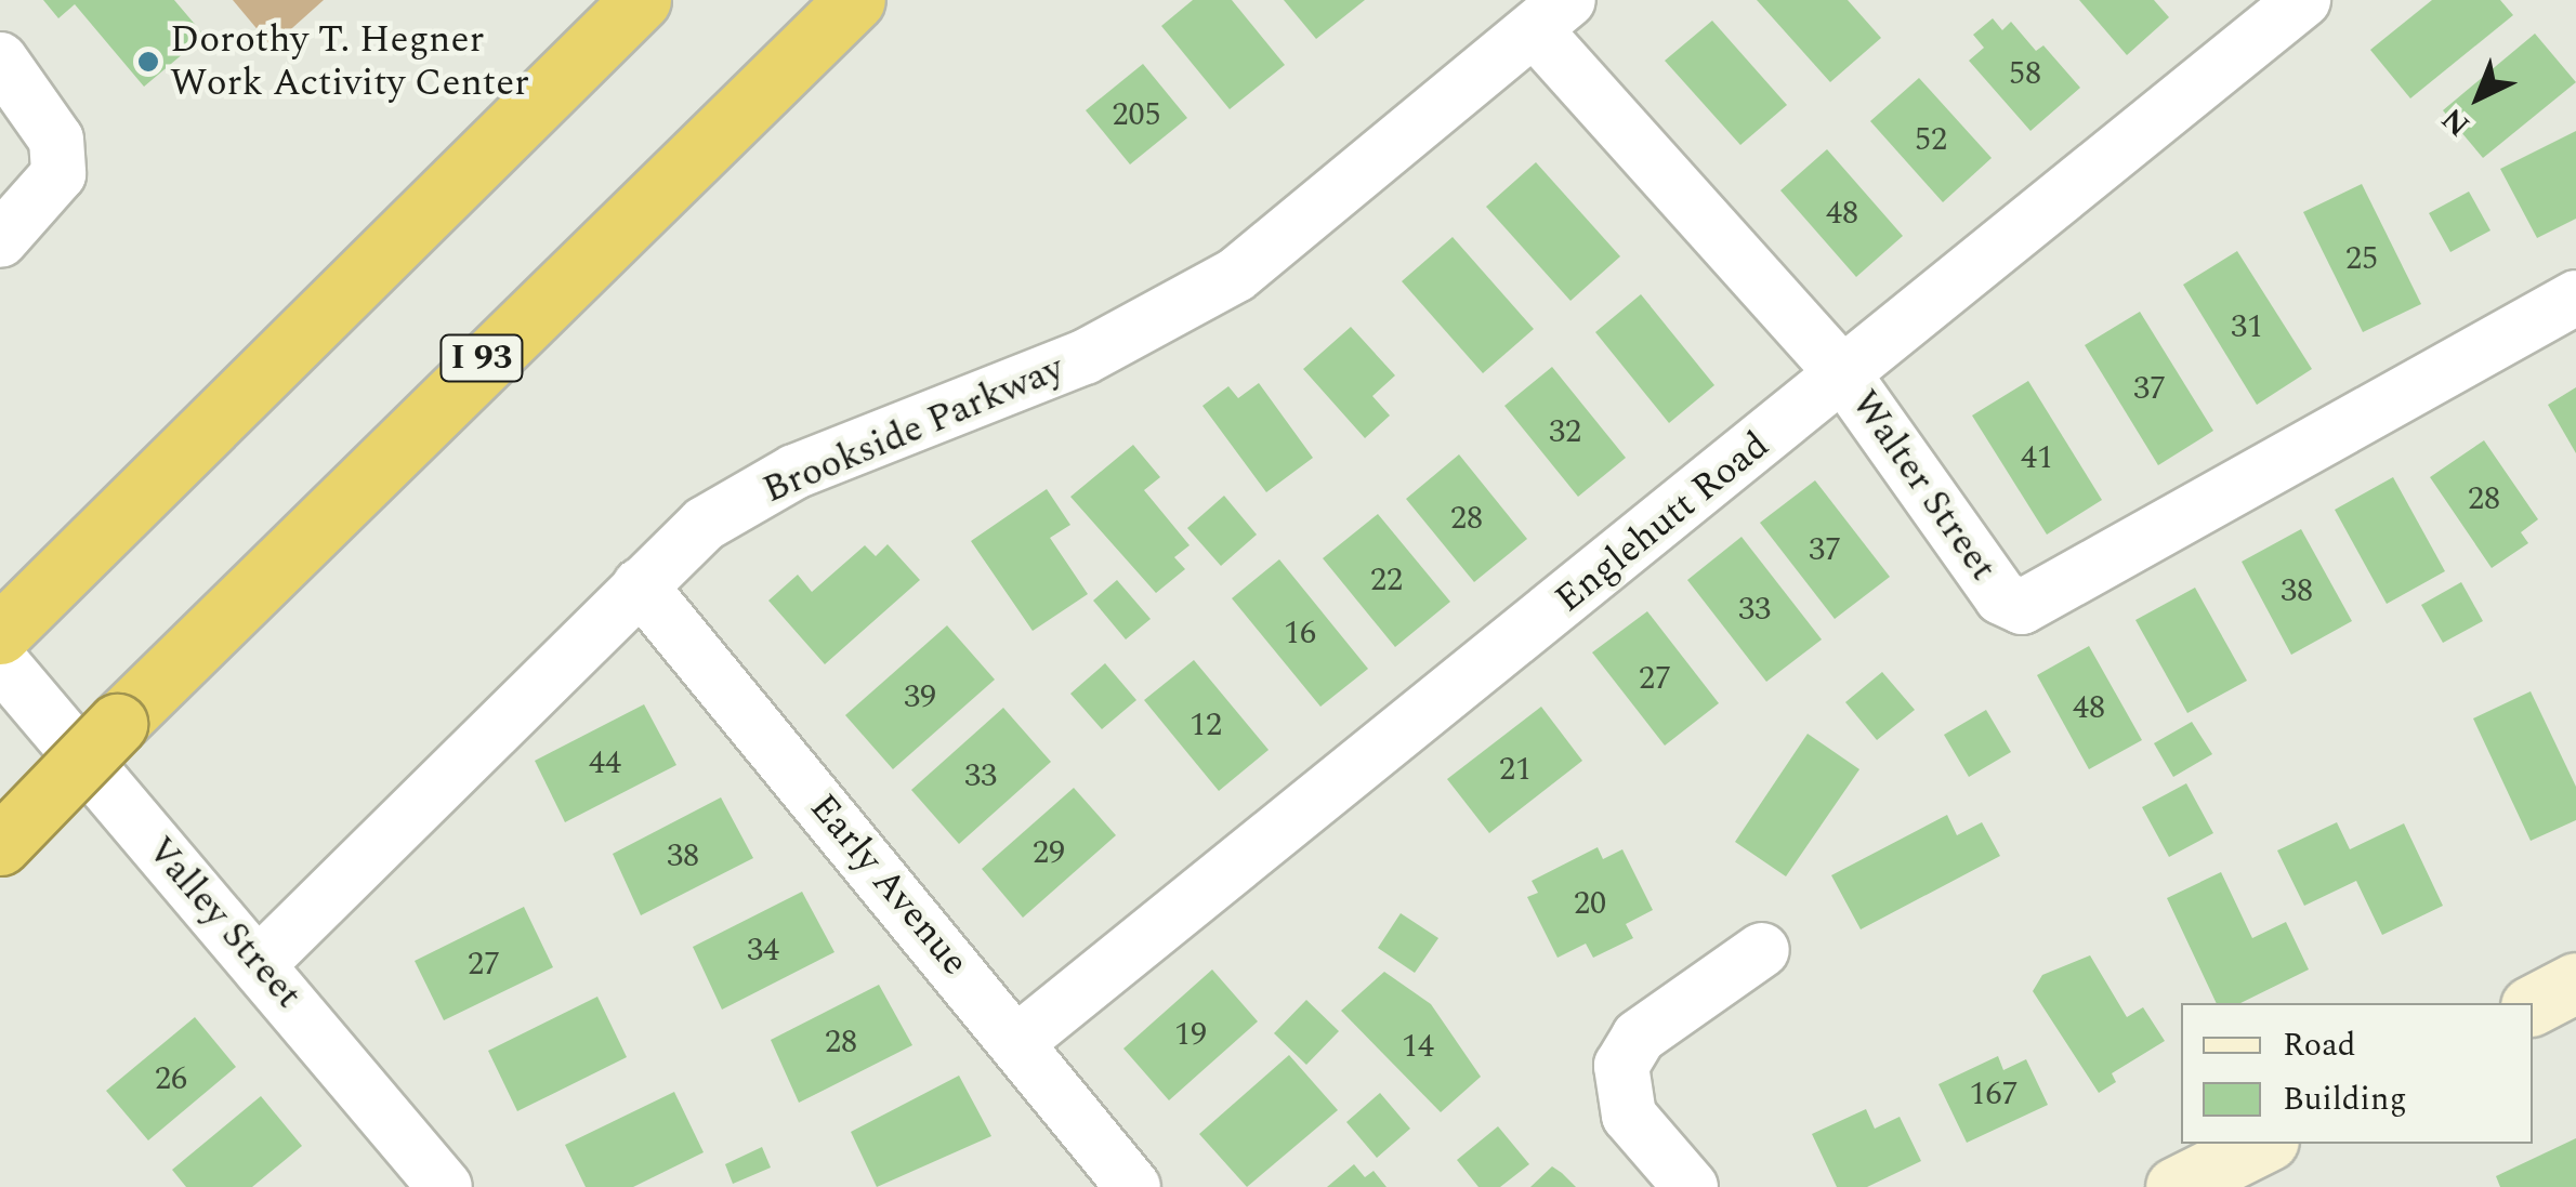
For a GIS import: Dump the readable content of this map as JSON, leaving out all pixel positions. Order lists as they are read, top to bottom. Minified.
{"streets":{"highway":["I 93"],"street":["Brookside Parkway","Walter Street","Englehutt Road","Early Avenue","Valley Street"]},"crossings":[["Brookside Parkway","Walter Street"],["Brookside Parkway","Early Avenue"],["Brookside Parkway","Valley Street"],["Walter Street","Englehutt Road"],["Englehutt Road","Early Avenue"]],"places":["Dorothy T. Hegner Work Activity Center"],"house_numbers":["58","205","52","48","25","31","37","32","41","28","28","37","22","38","33","16","27","39","48","12","44","21","33","29","38","20","34","27","19","28","14","26","167"],"legend":["Road","Building"],"north":"bottom left"}
